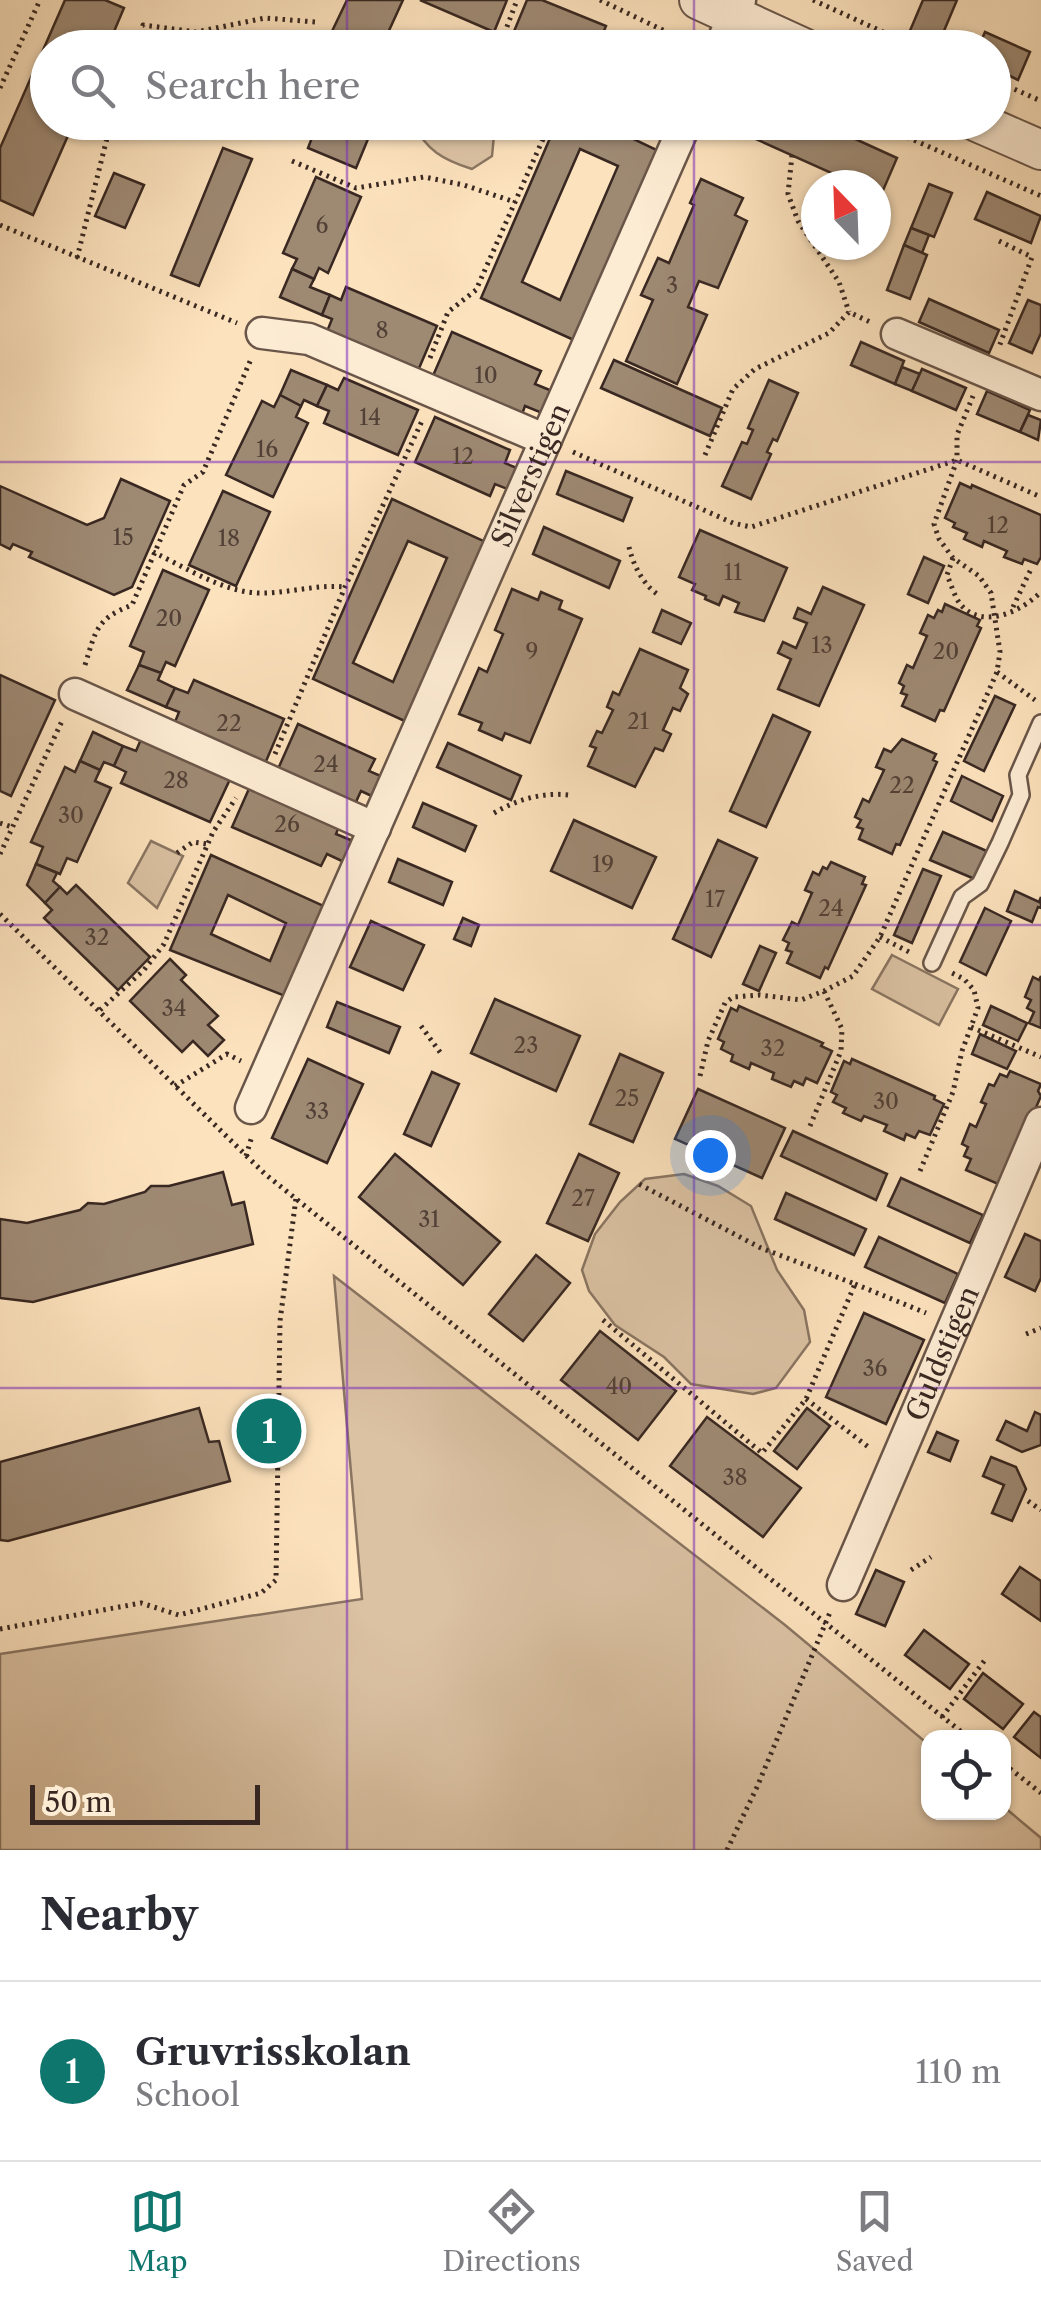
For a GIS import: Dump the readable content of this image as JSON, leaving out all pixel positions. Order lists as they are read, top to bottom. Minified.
{"streets":{"street":["Silverstigen","Guldstigen"]},"house_numbers":["6","3","8","10","14","16","12","12","15","18","11","20","13","9","20","21","22","24","28","22","30","26","19","17","24","32","34","23","32","25","30","33","27","31","36","40","38"],"scale_bar":"50 m","north":"top left","page":{"search":"Search here","pins":"1","scale":"50 m","heading":"Nearby","list":[{"mark":"1","name":"Gruvrisskolan","note":"School","value":"110 m"}],"nav":["Map","Directions","Saved"]}}
